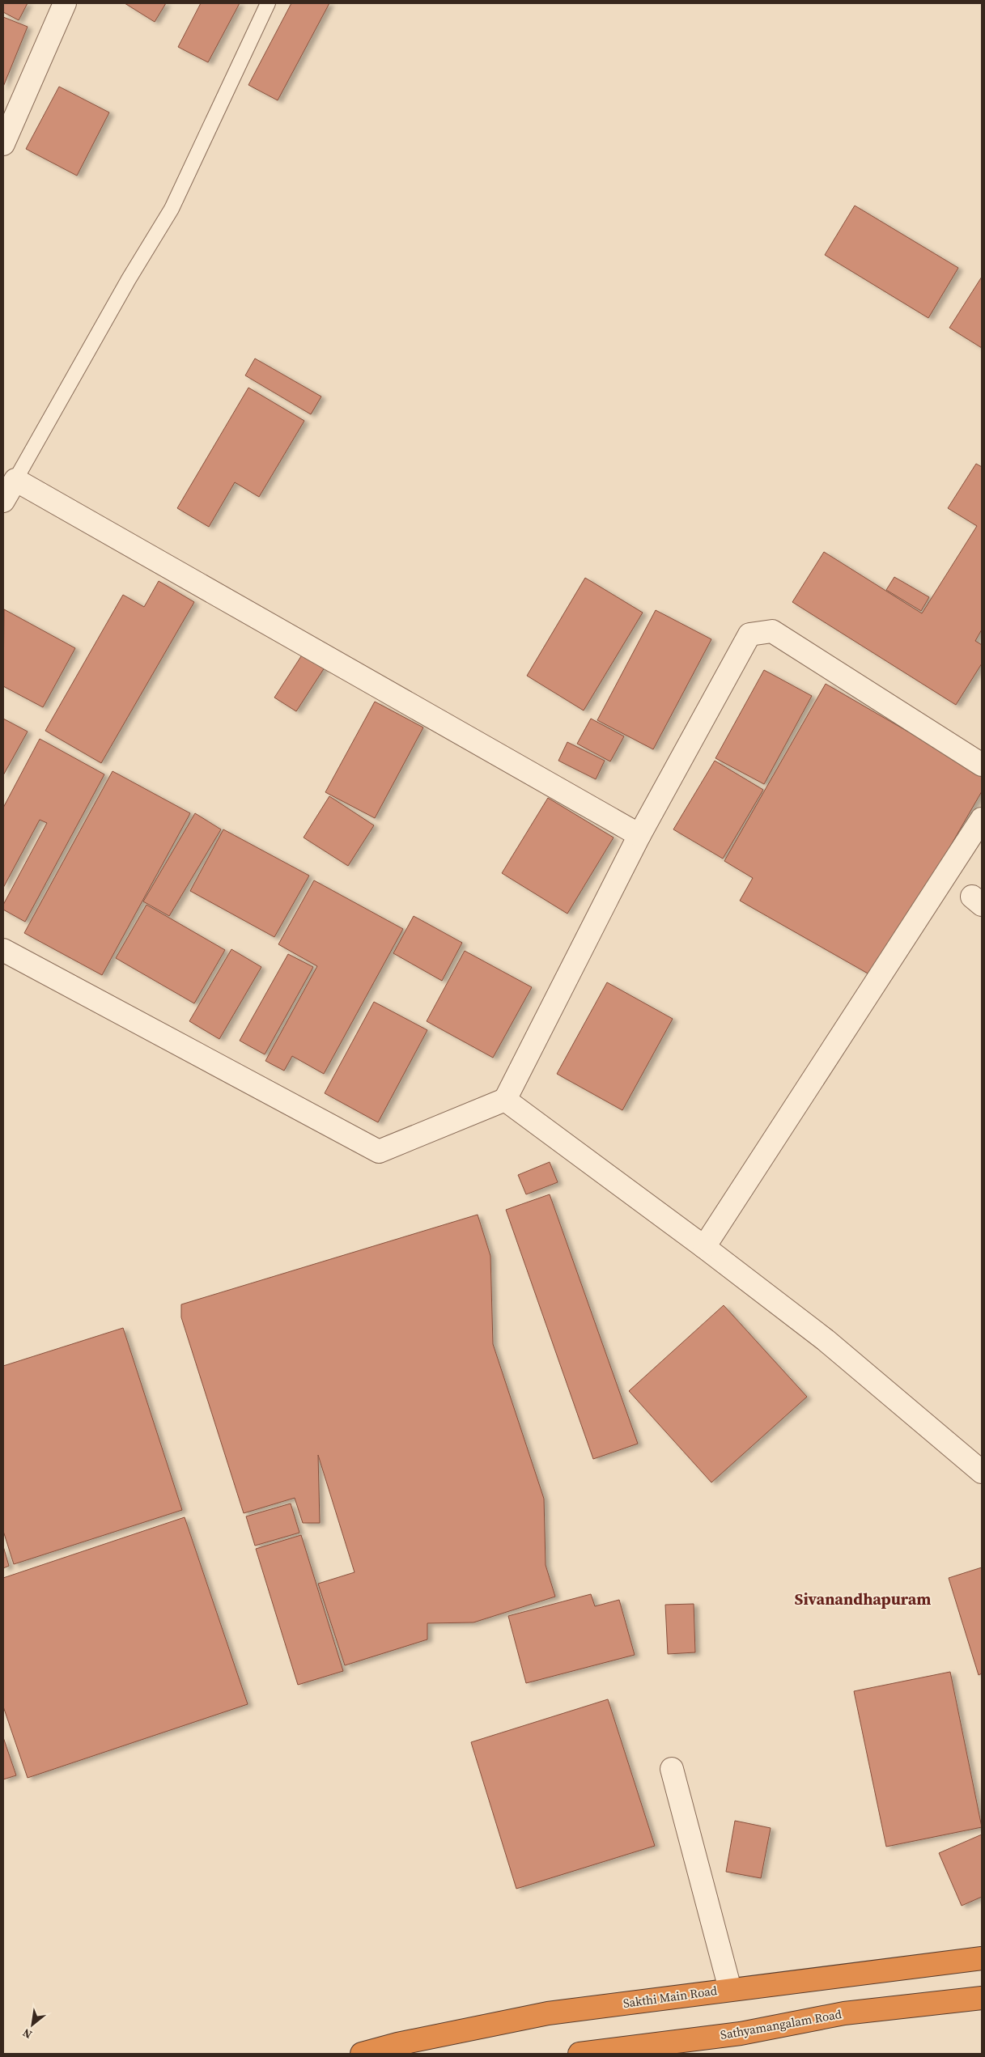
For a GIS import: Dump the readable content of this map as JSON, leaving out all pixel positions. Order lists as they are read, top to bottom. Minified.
{"streets":{"highway":["Sakthi Main Road","Sathyamangalam Road"]},"districts":["Sivanandhapuram"],"north":"bottom left"}
